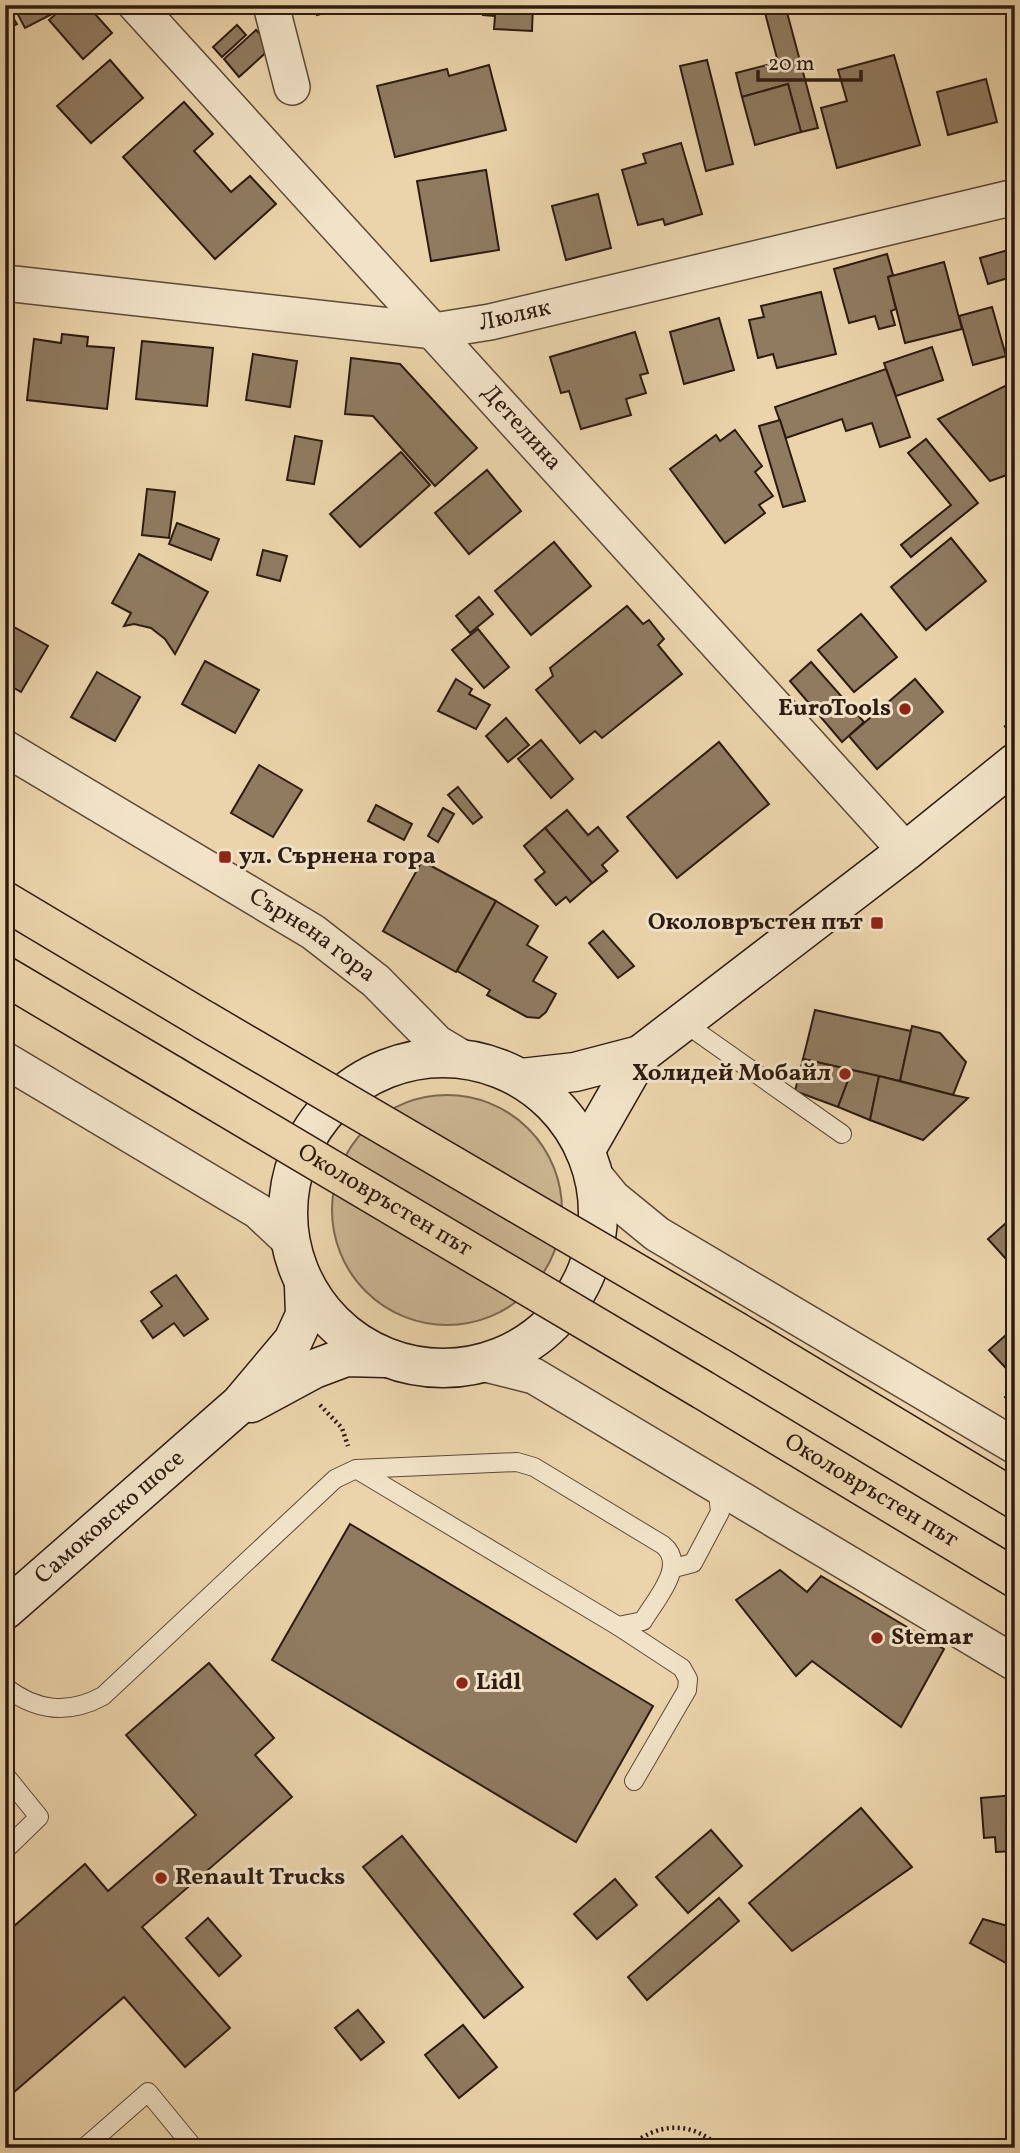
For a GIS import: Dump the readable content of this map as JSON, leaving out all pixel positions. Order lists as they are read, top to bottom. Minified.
{"streets":{"highway":["Околовръстен път"],"main road":["Самоковско шосе"],"street":["Люляк","Детелина","Сърнена гора"]},"crossings":[["Люляк","Детелина"]],"places":{"other":["EuroTools","Холидей Мобайл","Stemar","Lidl","Renault Trucks"],"transit":["ул. Сърнена гора","Околовръстен път"]},"scale_bar":"20 m"}
